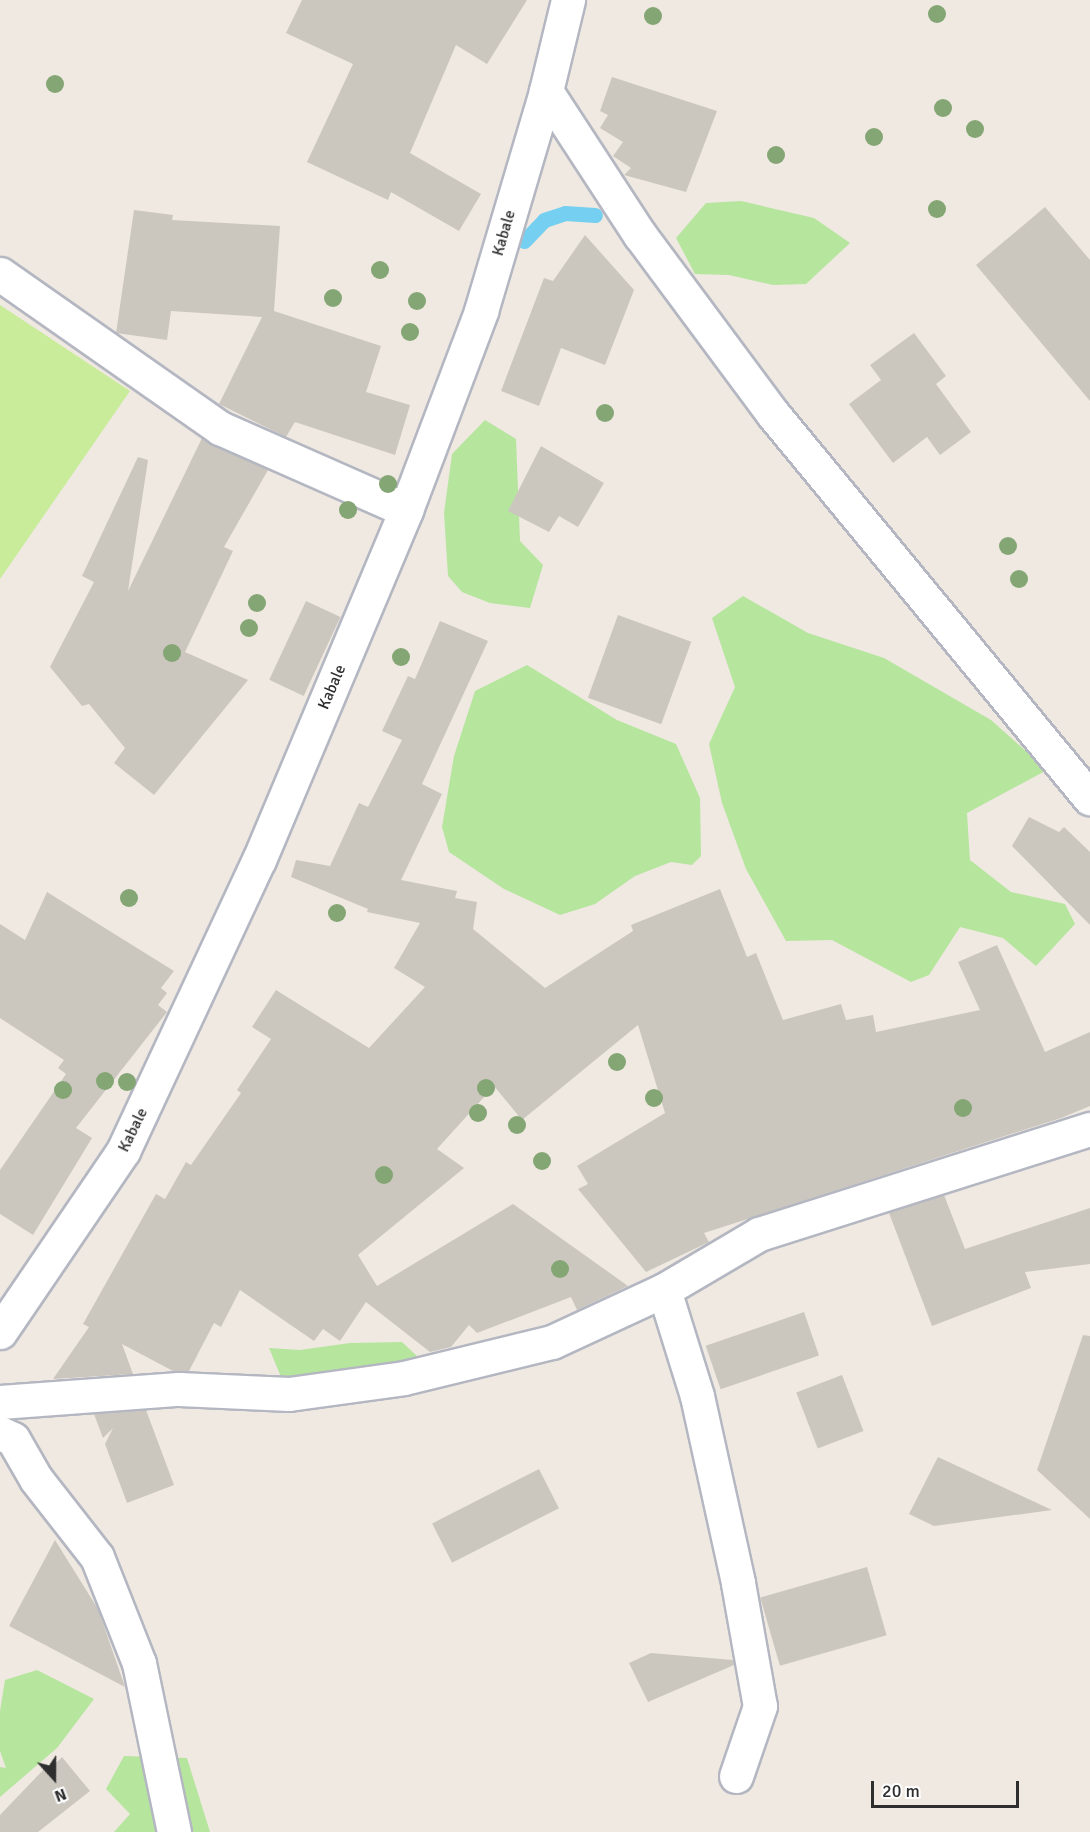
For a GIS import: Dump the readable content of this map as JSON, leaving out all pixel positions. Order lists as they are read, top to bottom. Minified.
{"streets":{"street":["Kabale"]},"scale_bar":"20 m","north":"bottom"}
